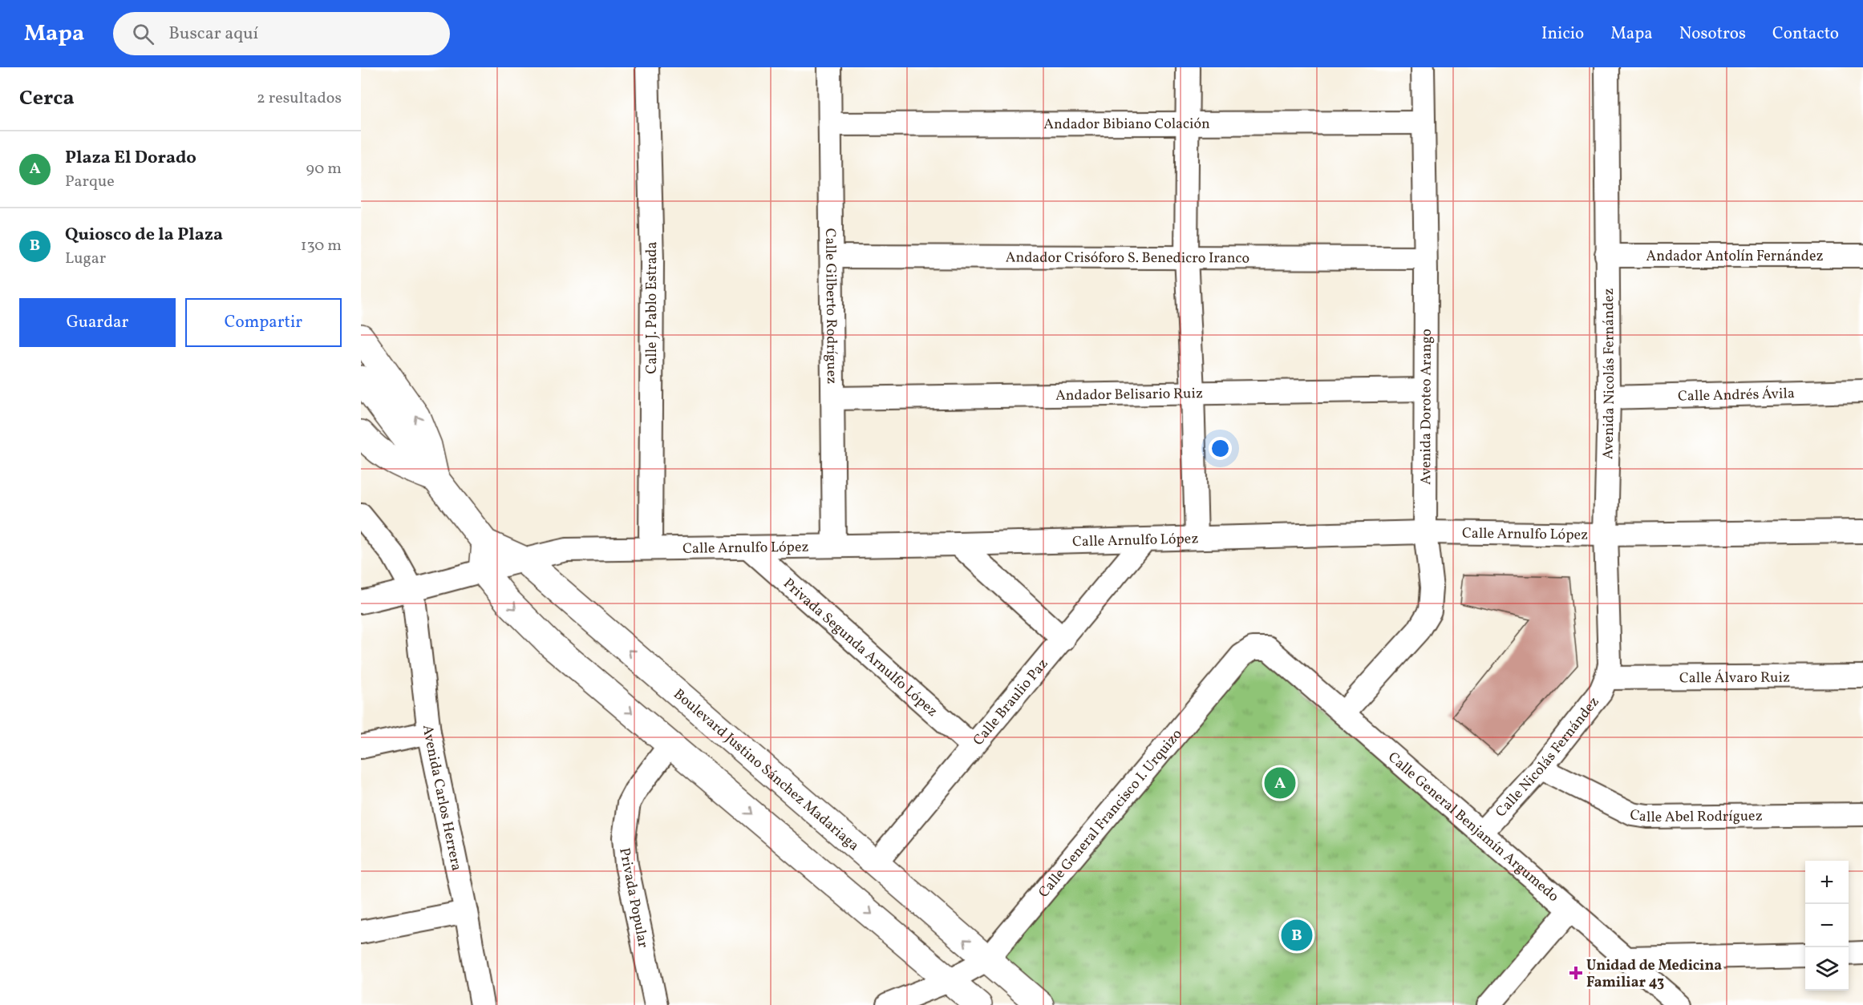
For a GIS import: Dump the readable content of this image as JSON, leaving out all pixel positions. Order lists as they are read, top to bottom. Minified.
{"streets":{"main road":["Boulevard Justino Sánchez Madariaga"],"street":["Andador Bibiano Colación","Andador Antolín Fernández","Andador Crisóforo S. Benedicro Iranco","Calle Gilberto Rodríguez","Calle J. Pablo Estrada","Avenida Nicolás Fernández","Andador Belisario Ruiz","Calle Andrés Ávila","Avenida Doroteo Arango","Calle Arnulfo López","Privada Segunda Arnulfo López","Calle Álvaro Ruiz","Calle Braulio Paz","Calle Nicolás Fernández","Avenida Carlos Herrera","Calle General Francisco I. Urquizo","Calle Abel Rodríguez","Calle General Benjamín Argumedo","Privada Popular"]},"crossings":[["Andador Bibiano Colación","Calle Gilberto Rodríguez"],["Andador Bibiano Colación","Avenida Doroteo Arango"],["Andador Antolín Fernández","Avenida Nicolás Fernández"],["Andador Crisóforo S. Benedicro Iranco","Calle Gilberto Rodríguez"],["Andador Crisóforo S. Benedicro Iranco","Avenida Doroteo Arango"],["Calle Gilberto Rodríguez","Andador Belisario Ruiz"],["Calle Gilberto Rodríguez","Calle Arnulfo López"],["Calle J. Pablo Estrada","Calle Arnulfo López"],["Avenida Nicolás Fernández","Calle Andrés Ávila"],["Avenida Nicolás Fernández","Calle Arnulfo López"],["Avenida Nicolás Fernández","Calle Álvaro Ruiz"],["Avenida Nicolás Fernández","Calle Nicolás Fernández"],["Andador Belisario Ruiz","Avenida Doroteo Arango"],["Avenida Doroteo Arango","Calle Arnulfo López"],["Avenida Doroteo Arango","Calle General Benjamín Argumedo"],["Calle Arnulfo López","Privada Segunda Arnulfo López"],["Calle Arnulfo López","Calle Braulio Paz"],["Calle Arnulfo López","Boulevard Justino Sánchez Madariaga"],["Calle Arnulfo López","Avenida Carlos Herrera"],["Privada Segunda Arnulfo López","Calle Braulio Paz"],["Calle Álvaro Ruiz","Calle Nicolás Fernández"],["Calle Braulio Paz","Boulevard Justino Sánchez Madariaga"],["Calle Nicolás Fernández","Calle Abel Rodríguez"],["Calle Nicolás Fernández","Calle General Benjamín Argumedo"],["Boulevard Justino Sánchez Madariaga","Calle General Francisco I. Urquizo"],["Calle General Francisco I. Urquizo","Calle General Benjamín Argumedo"]],"places":{"health":["Unidad de Medicina Familiar 43"]},"page":{"header":"Mapa","search":"Buscar aquí","nav":["Inicio","Mapa","Nosotros","Contacto"],"heading":["Cerca","2 resultados"],"list":[{"mark":"A","name":"Plaza El Dorado","note":"Parque","value":"90 m"},{"mark":"B","name":"Quiosco de la Plaza","note":"Lugar","value":"130 m"}],"buttons":["Guardar","Compartir"],"pins":["A","B"],"map_buttons":["+","−"]}}
